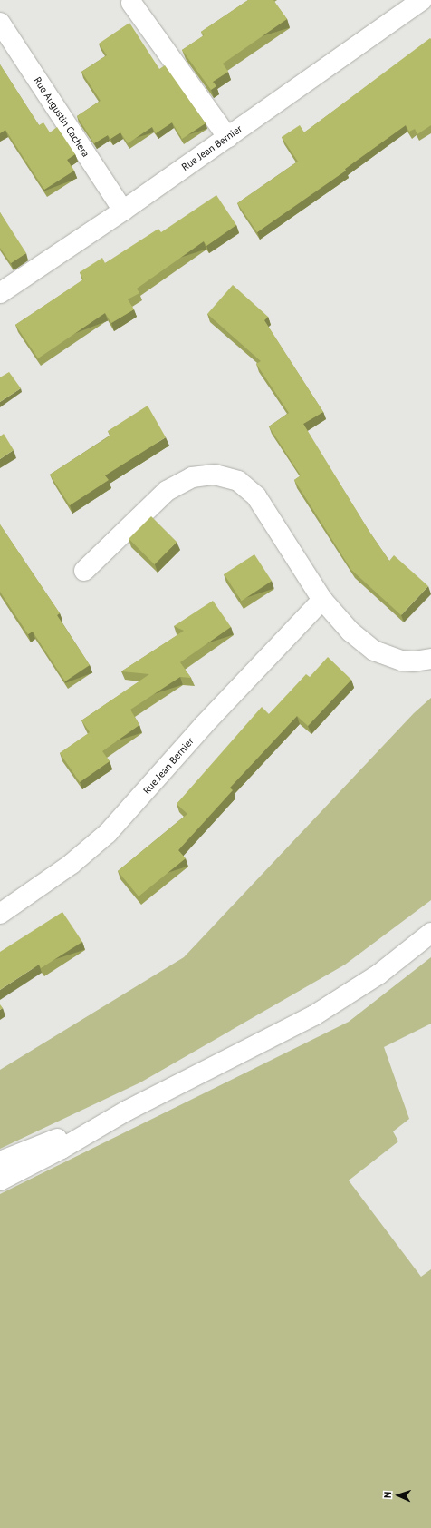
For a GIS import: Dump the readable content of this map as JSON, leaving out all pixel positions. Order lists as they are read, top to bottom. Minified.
{"streets":{"street":["Rue Augustin Cachera","Rue Jean Bernier"]},"crossings":[["Rue Augustin Cachera","Rue Jean Bernier"]],"north":"left"}
